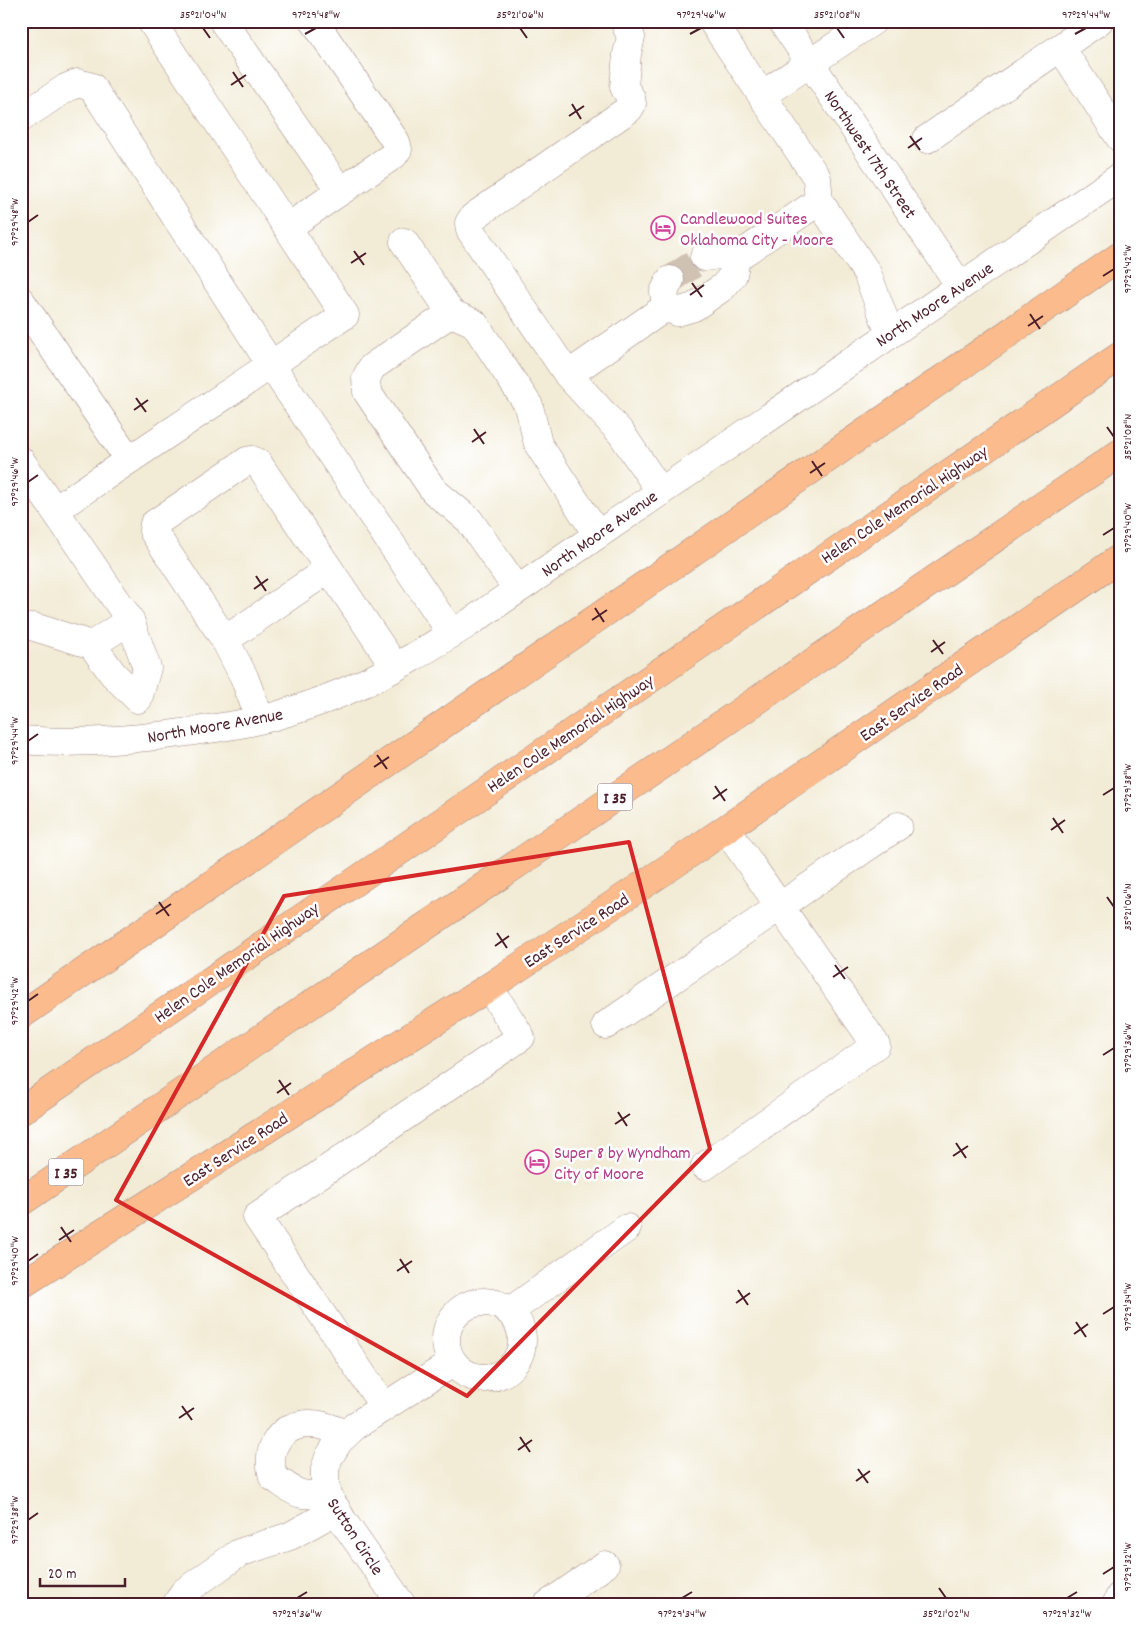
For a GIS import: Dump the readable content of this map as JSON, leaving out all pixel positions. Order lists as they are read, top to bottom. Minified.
{"streets":{"main road":["Helen Cole Memorial Highway","East Service Road","I 35"],"street":["Northwest 17th Street","North Moore Avenue","Sutton Circle"]},"crossings":[["Northwest 17th Street","North Moore Avenue"]],"places":{"hotel":["Candlewood Suites Oklahoma City - Moore","Super 8 by Wyndham City of Moore"]},"scale_bar":"20 m","coordinates":["35°21'04\"N","97°29'48\"W","35°21'06\"N","97°29'46\"W","35°21'08\"N","97°29'44\"W","97°29'42\"W","97°29'40\"W","97°29'38\"W","97°29'36\"W","97°29'34\"W","97°29'32\"W","35°21'02\"N"]}
